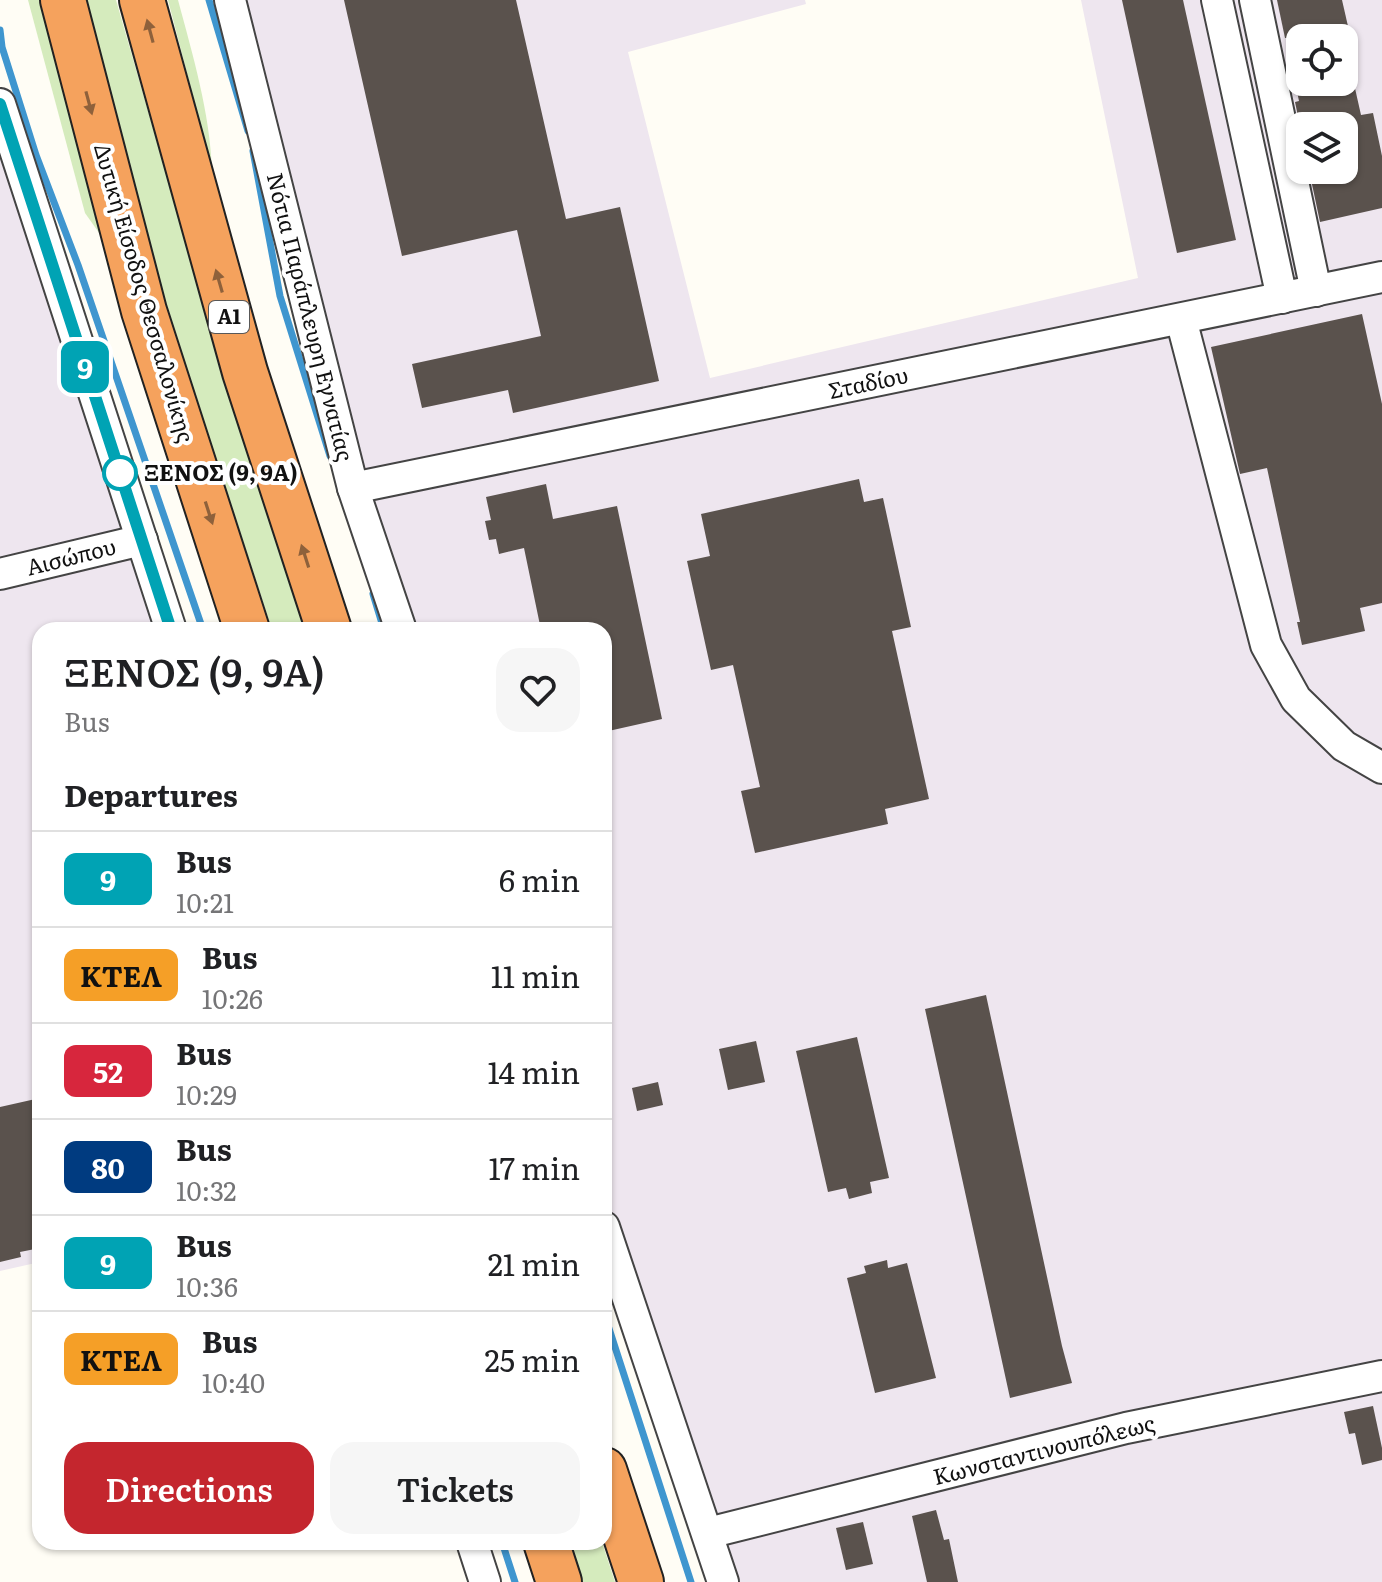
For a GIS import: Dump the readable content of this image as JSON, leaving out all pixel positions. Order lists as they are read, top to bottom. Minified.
{"streets":{"highway":["Δυτική Είσοδος Θεσσαλονίκης","Α1"],"street":["Νότια Παράπλευρη Εγνατίας","Σταδίου","Αισώπου","Κωνσταντινουπόλεως"]},"crossings":[["Νότια Παράπλευρη Εγνατίας","Σταδίου"]],"places":["ΞΕΝΟΣ (9, 9Α)"],"lines":["bus line 9"],"page":{"on_map":"9","heading":[["ΞΕΝΟΣ (9, 9Α)","Bus"],"Departures"],"list":[{"mark":"9","name":"Bus","note":"10:21","value":"6 min"},{"mark":"ΚΤΕΛ","name":"Bus","note":"10:26","value":"11 min"},{"mark":"52","name":"Bus","note":"10:29","value":"14 min"},{"mark":"80","name":"Bus","note":"10:32","value":"17 min"},{"mark":"9","name":"Bus","note":"10:36","value":"21 min"},{"mark":"ΚΤΕΛ","name":"Bus","note":"10:40","value":"25 min"}],"buttons":["Directions","Tickets"]}}
